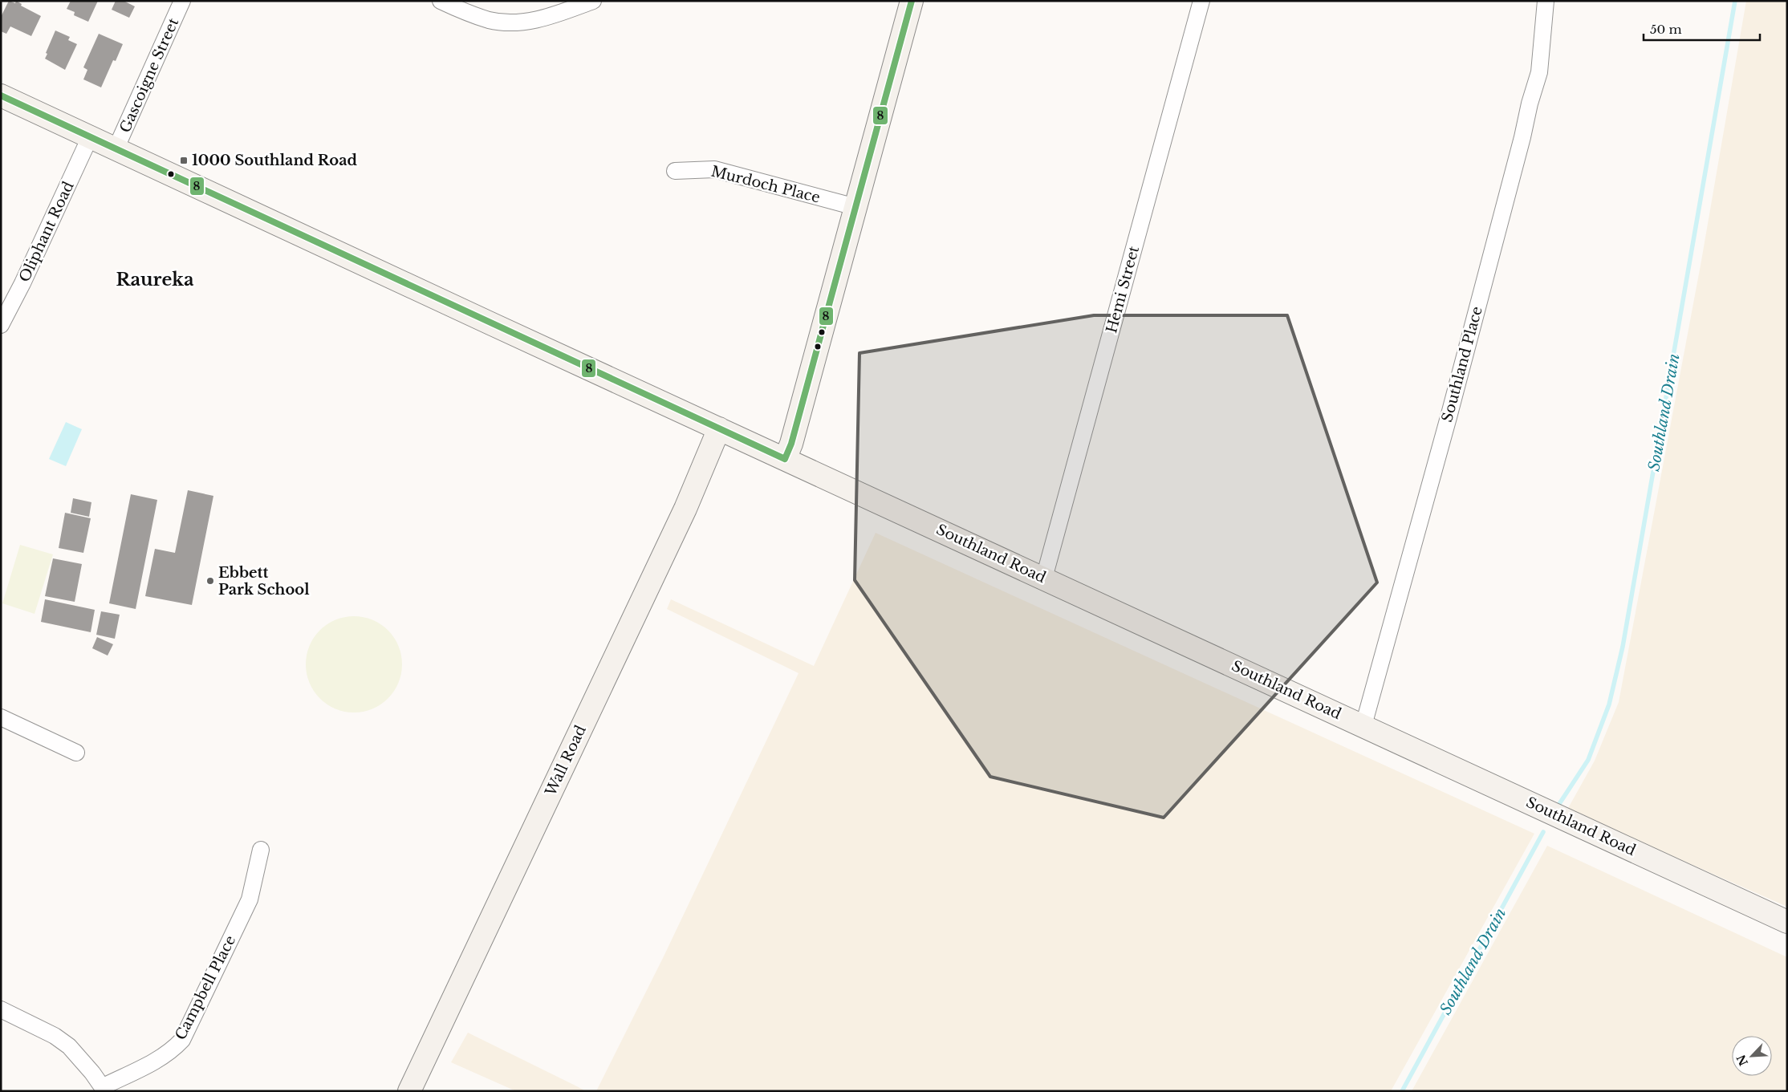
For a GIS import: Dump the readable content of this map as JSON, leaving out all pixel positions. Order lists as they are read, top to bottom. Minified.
{"streets":{"street":["Gascoigne Street","Murdoch Place","Oliphant Road","Hemi Street","Southland Place","Southland Road","Wall Road","Campbell Place"]},"crossings":[["Hemi Street","Southland Road"],["Southland Place","Southland Road"],["Southland Road","Wall Road"]],"districts":["Raureka"],"water":["Southland Drain"],"places":{"transit":["1000 Southland Road"],"other":["Ebbett Park School"]},"lines":["transit line 8"],"scale_bar":"50 m","north":"bottom left"}
